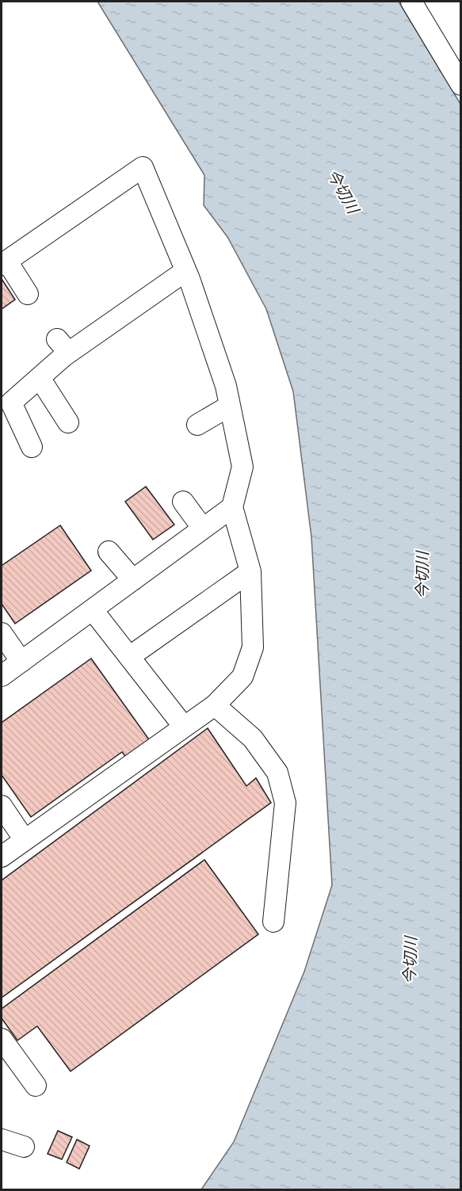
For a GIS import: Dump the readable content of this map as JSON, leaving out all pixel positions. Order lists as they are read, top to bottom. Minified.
{"water":["今切川"]}
